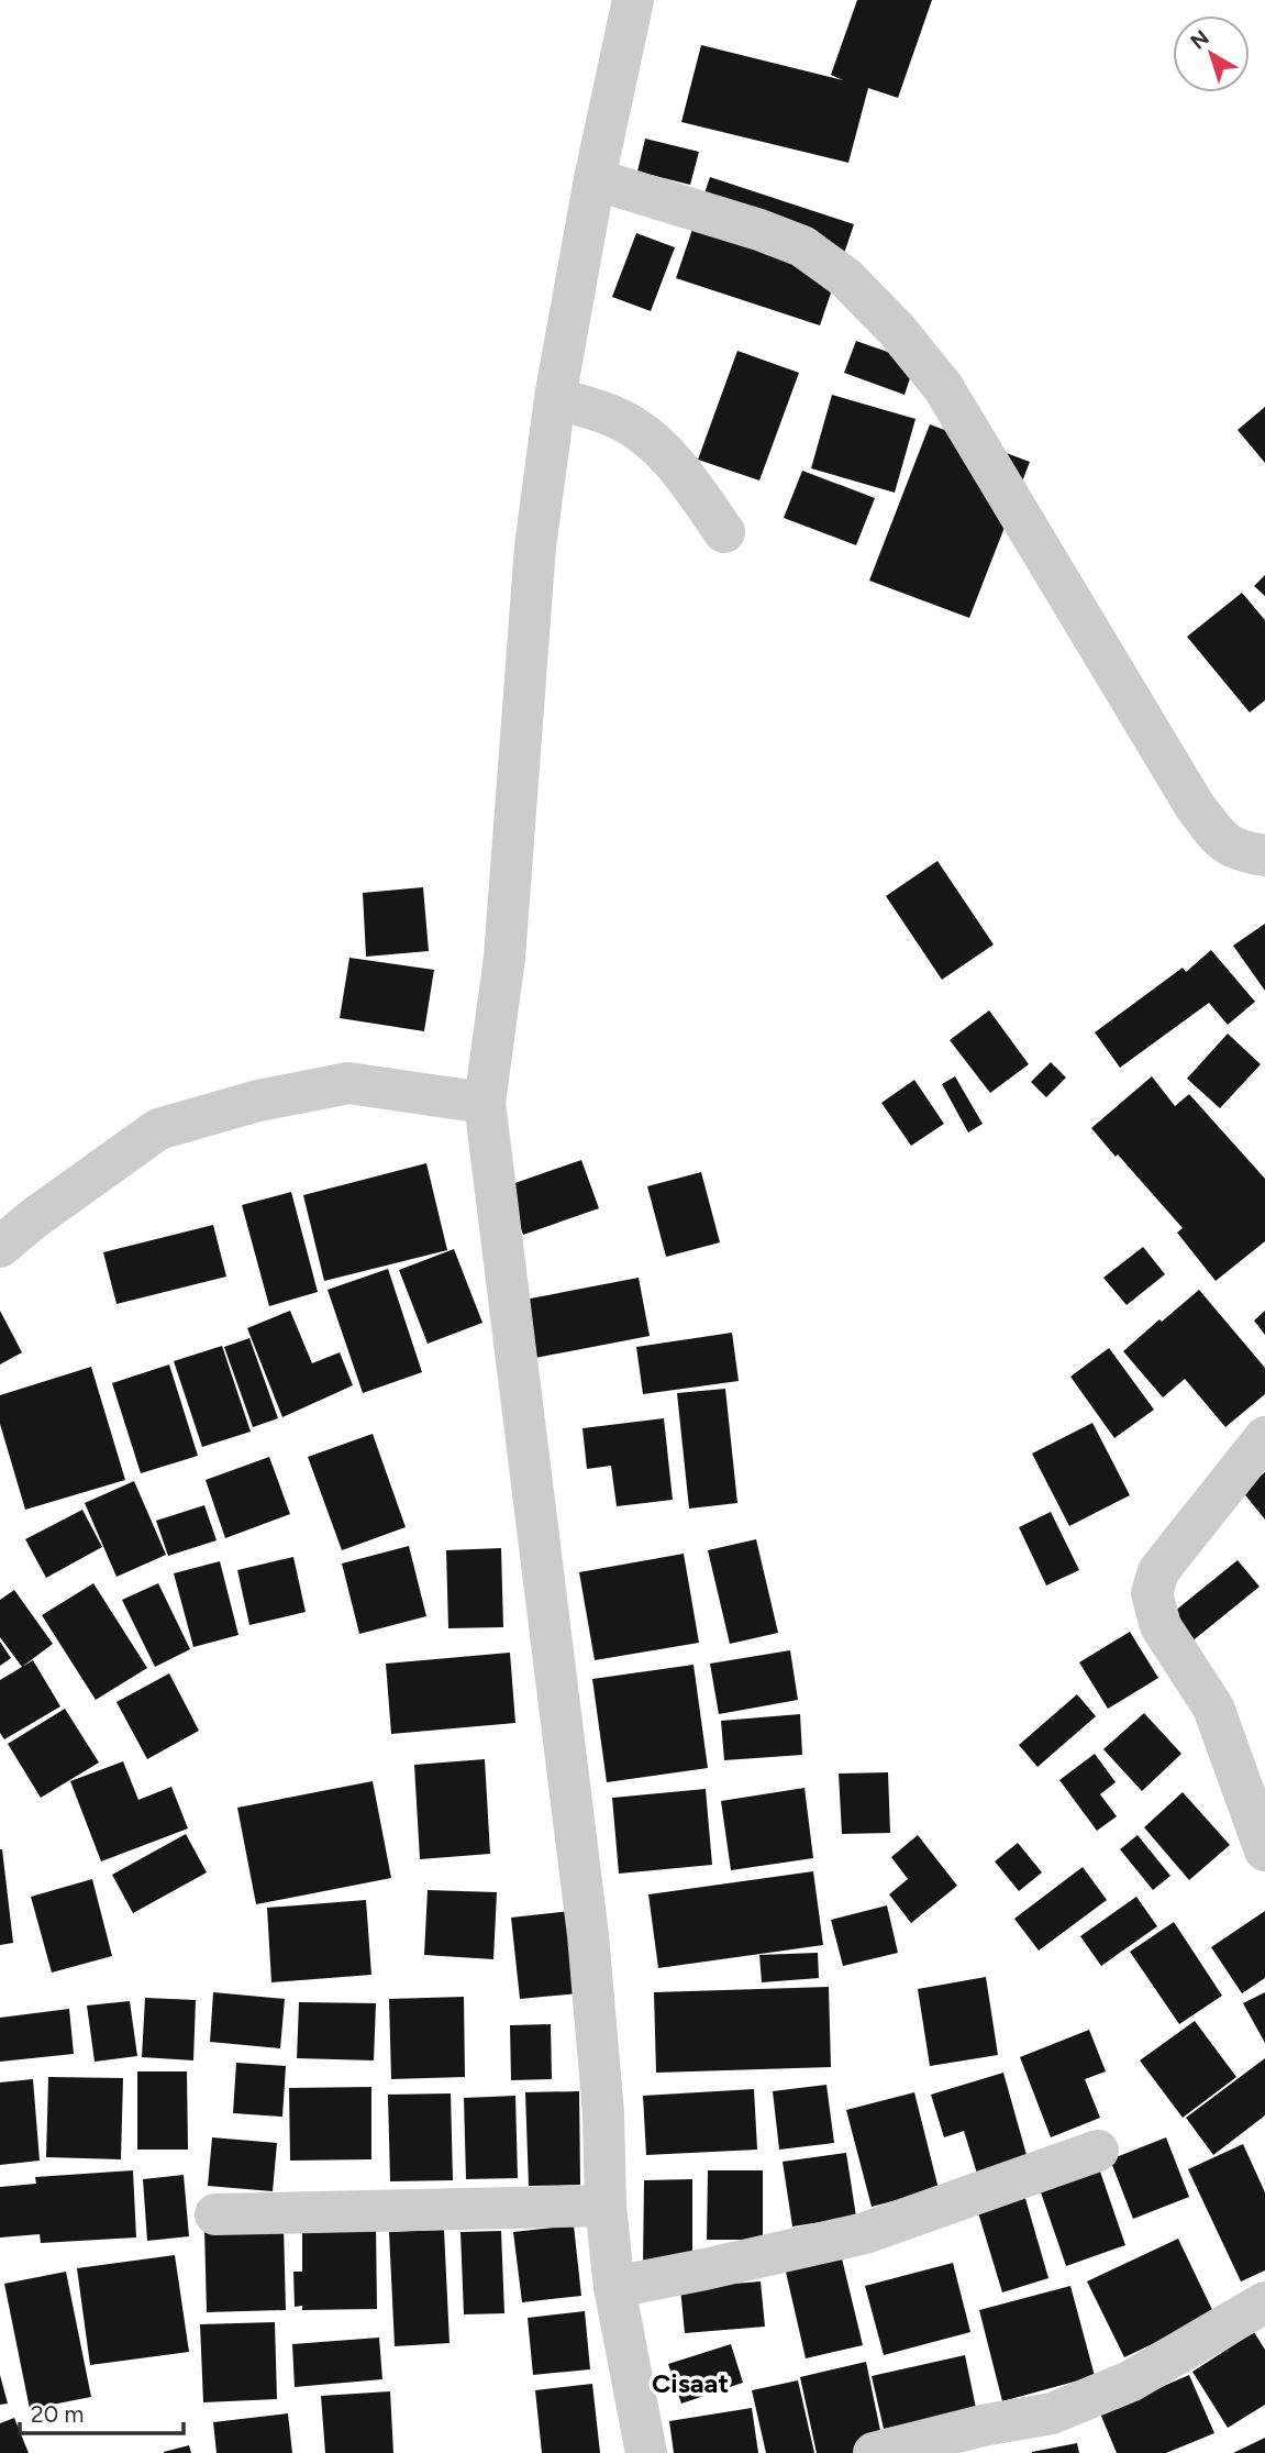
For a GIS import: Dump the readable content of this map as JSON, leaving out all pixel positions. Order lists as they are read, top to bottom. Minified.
{"districts":["Cisaat"],"scale_bar":"20 m","north":"top left"}
